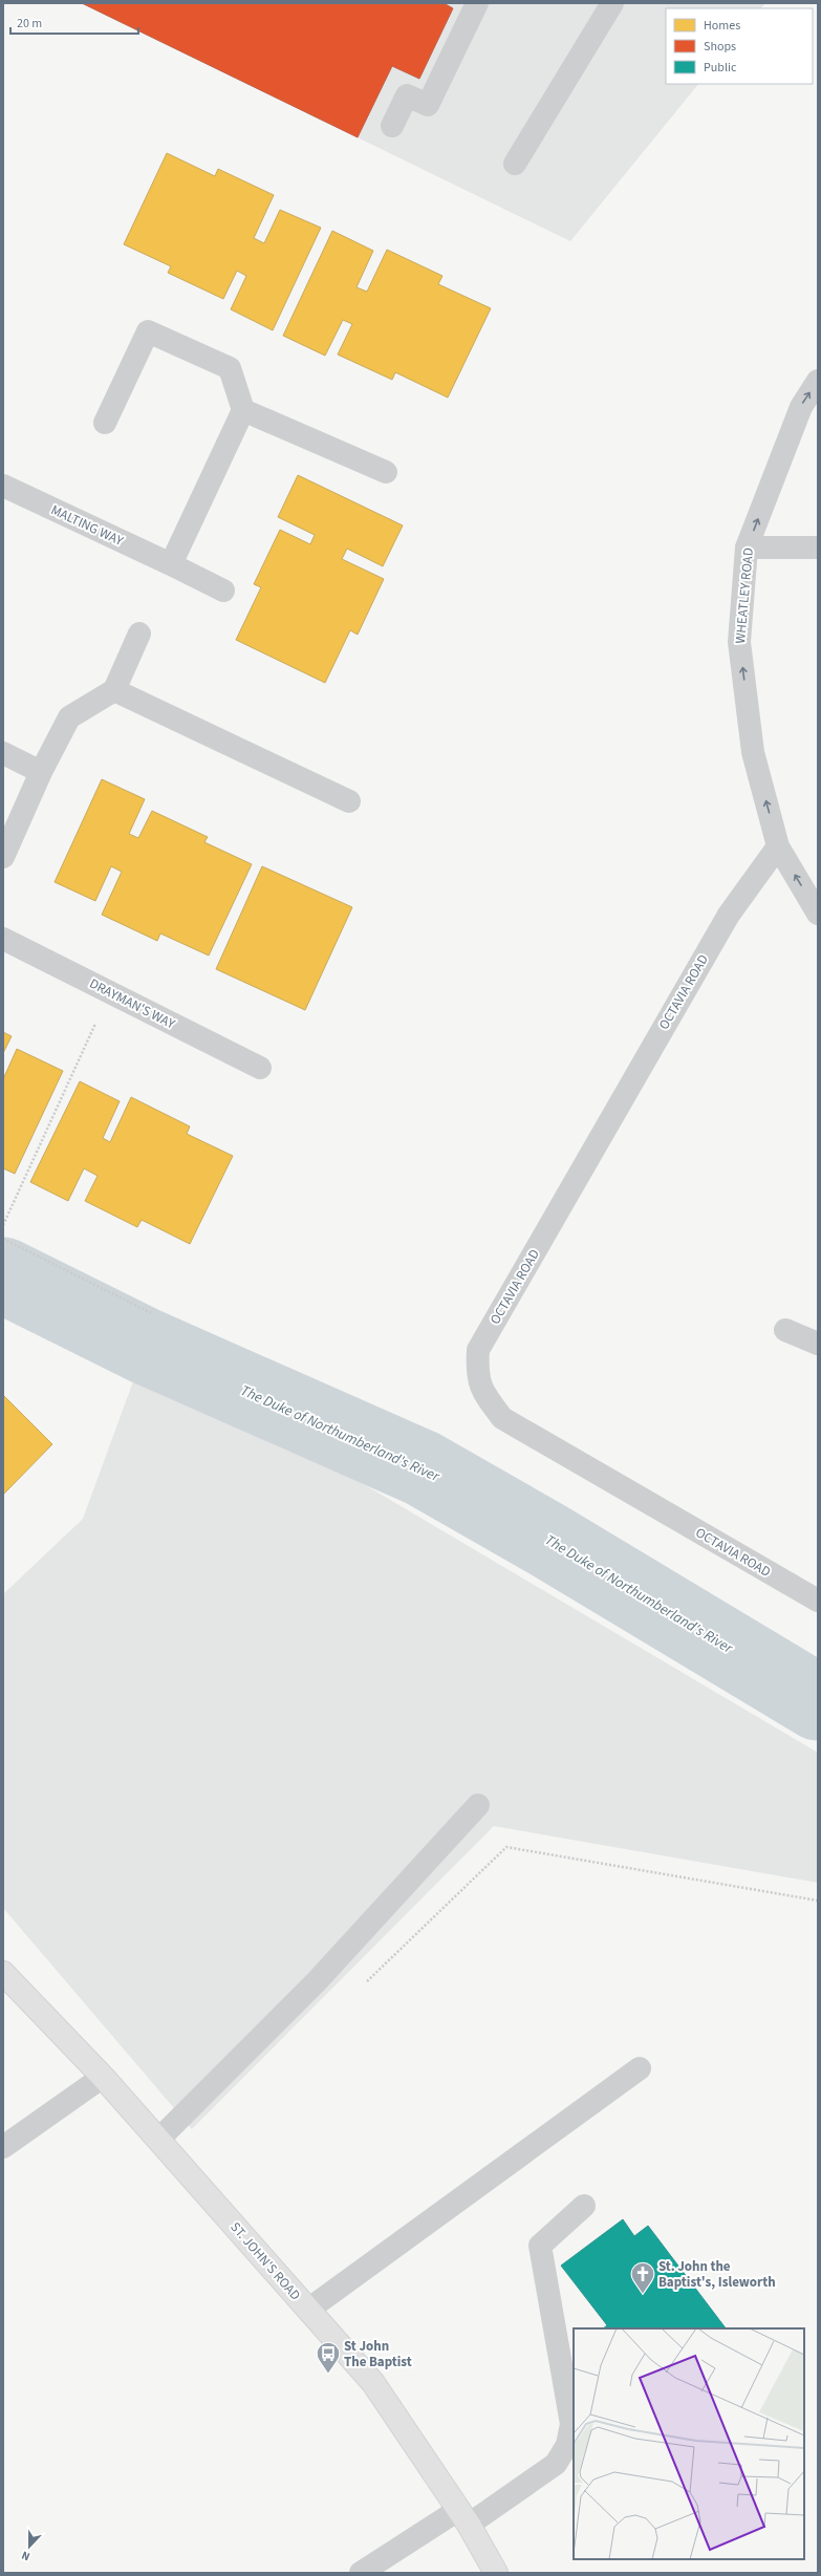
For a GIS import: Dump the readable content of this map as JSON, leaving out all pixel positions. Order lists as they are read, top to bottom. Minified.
{"streets":{"main road":["ST. JOHN'S ROAD"],"street":["MALTING WAY","WHEATLEY ROAD","OCTAVIA ROAD","DRAYMAN'S WAY"]},"crossings":[["WHEATLEY ROAD","OCTAVIA ROAD"]],"one_way":["WHEATLEY ROAD"],"water":["The Duke of Northumberland's River"],"places":{"church":["St. John the Baptist's, Isleworth"],"bus stop":["St John The Baptist"]},"legend":["Homes","Shops","Public"],"scale_bar":"20 m","north":"bottom"}
